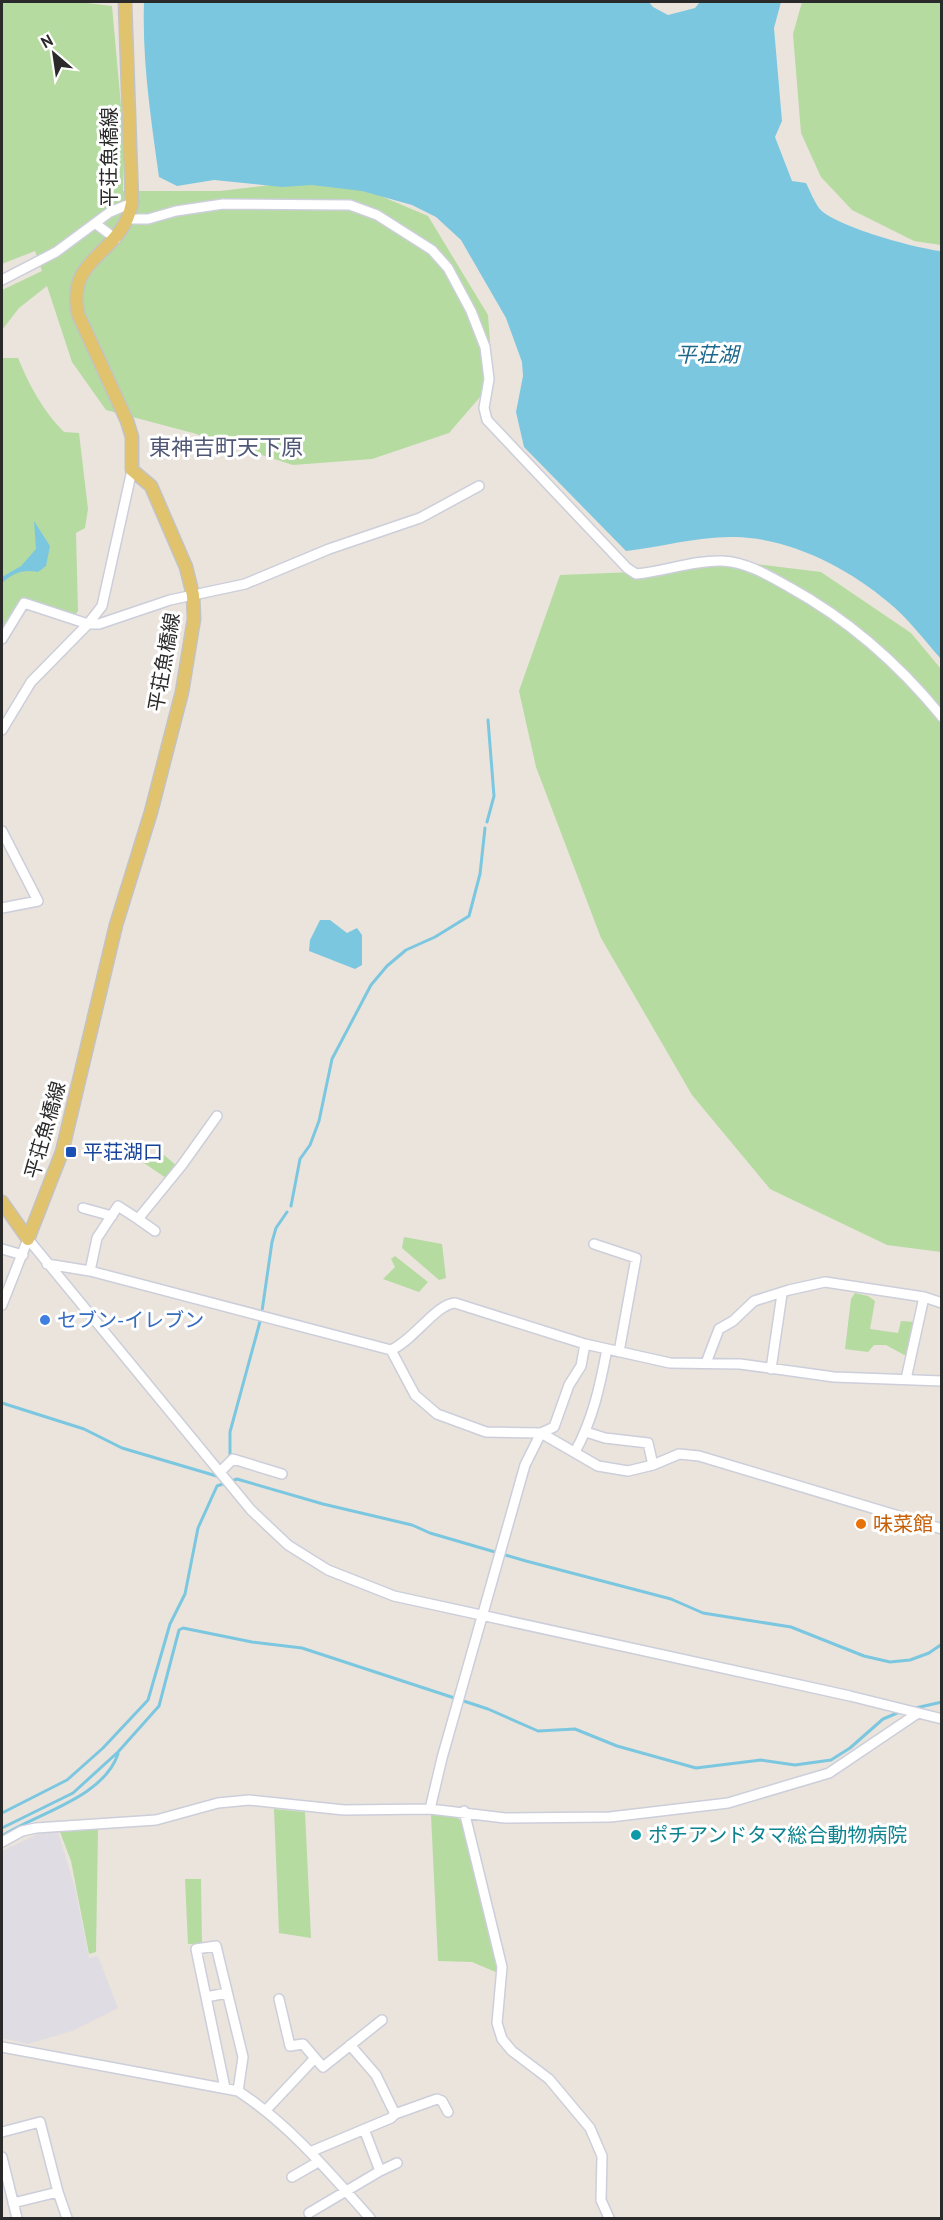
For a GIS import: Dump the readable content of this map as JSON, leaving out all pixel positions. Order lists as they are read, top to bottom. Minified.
{"streets":{"main road":["平荘魚橋線"]},"districts":["東神吉町天下原"],"water":["平荘湖"],"places":{"transit":["平荘湖口"],"other":["セブン-イレブン","味菜館","ポチアンドタマ総合動物病院"]},"north":"top left"}
